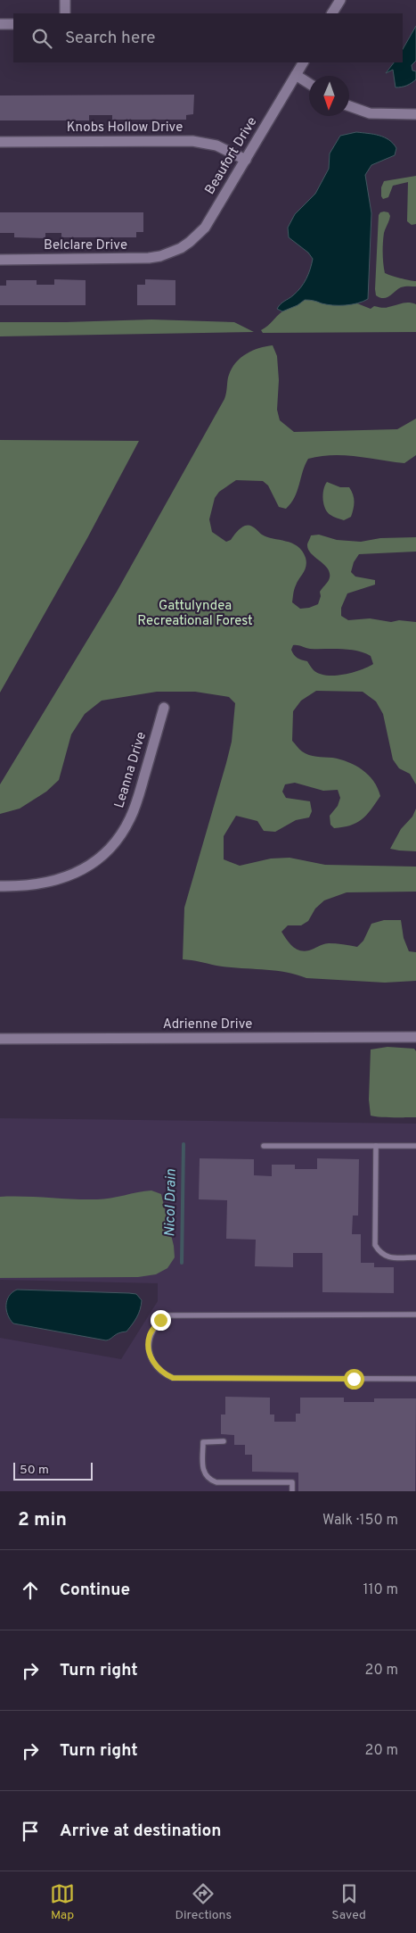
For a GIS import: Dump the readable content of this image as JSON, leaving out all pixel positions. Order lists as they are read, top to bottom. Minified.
{"streets":{"street":["Knobs Hollow Drive","Beaufort Drive","Belclare Drive","Leanna Drive","Adrienne Drive"]},"crossings":[["Knobs Hollow Drive","Beaufort Drive"],["Beaufort Drive","Belclare Drive"]],"water":["Nicol Drain"],"parks":["Gattulyndea Recreational Forest"],"scale_bar":"50 m","north":"bottom","page":{"search":"Search here","scale":"50 m","heading":["2 min","Walk · 150 m"],"list":[["Continue","110 m"],["Turn right","20 m"],["Turn right","20 m"],"Arrive at destination"],"nav":["Map","Directions","Saved"]}}
